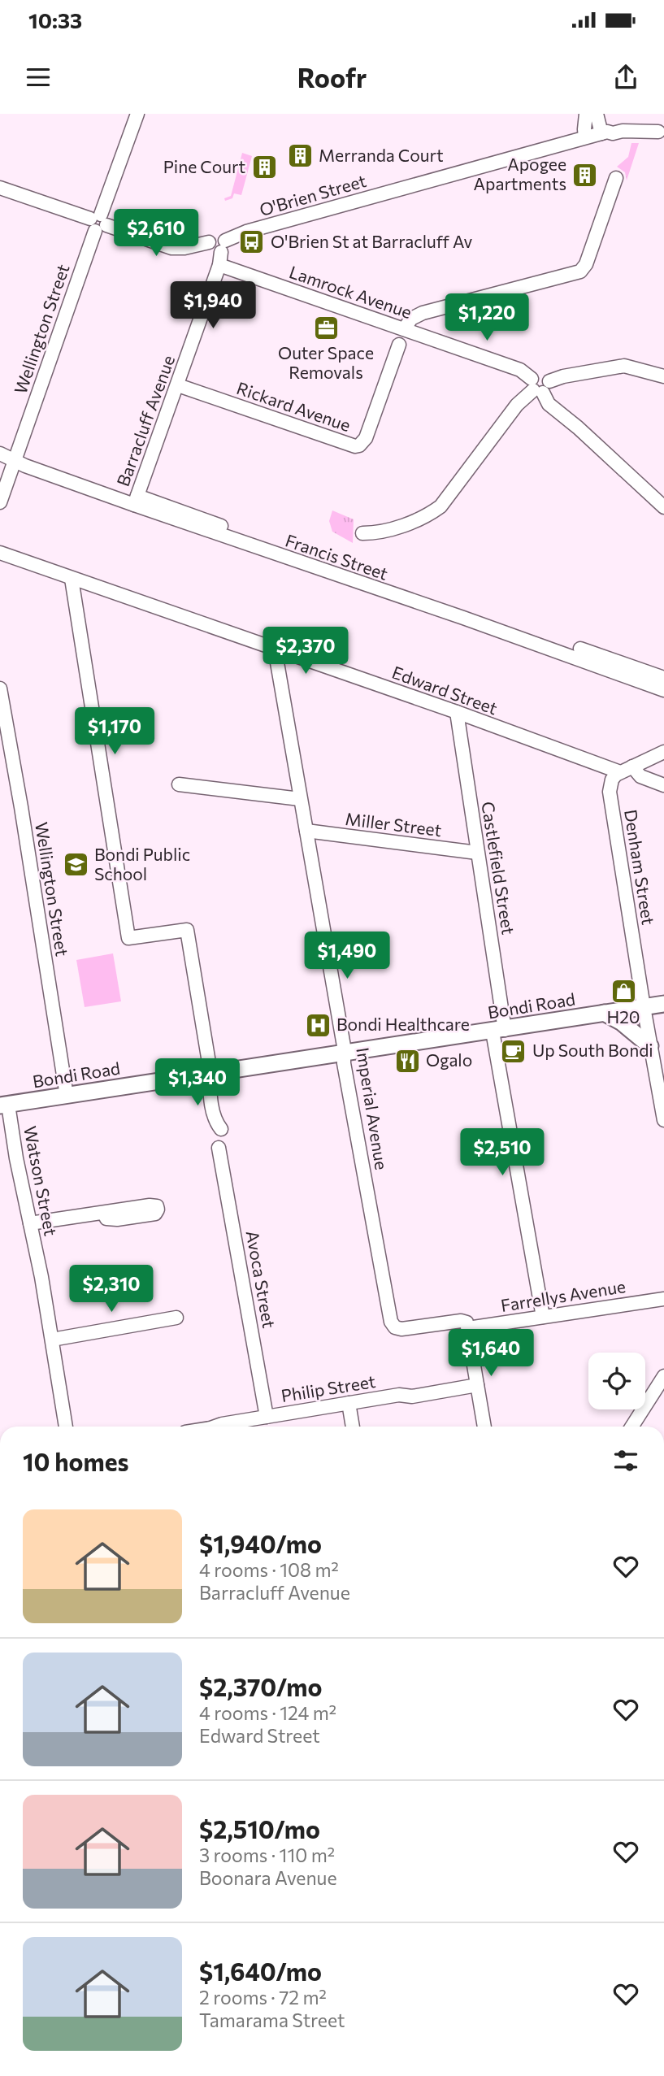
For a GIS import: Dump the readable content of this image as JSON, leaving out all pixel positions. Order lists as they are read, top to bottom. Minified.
{"streets":{"main road":["Bondi Road"],"street":["O'Brien Street","Lamrock Avenue","Wellington Street","Rickard Avenue","Barracluff Avenue","Francis Street","Edward Street","Miller Street","Denham Street","Castlefield Street","Imperial Avenue","Watson Street","Avoca Street","Farrellys Avenue","Philip Street"]},"crossings":[["O'Brien Street","Lamrock Avenue"],["O'Brien Street","Barracluff Avenue"],["Lamrock Avenue","Barracluff Avenue"],["Wellington Street","Francis Street"],["Wellington Street","Bondi Road"],["Rickard Avenue","Barracluff Avenue"],["Barracluff Avenue","Francis Street"],["Edward Street","Denham Street"],["Edward Street","Castlefield Street"],["Edward Street","Imperial Avenue"],["Miller Street","Castlefield Street"],["Miller Street","Imperial Avenue"],["Denham Street","Bondi Road"],["Castlefield Street","Bondi Road"],["Castlefield Street","Farrellys Avenue"],["Bondi Road","Imperial Avenue"],["Bondi Road","Watson Street"],["Imperial Avenue","Farrellys Avenue"],["Avoca Street","Philip Street"]],"places":{"building":["Merranda Court","Pine Court","Apogee Apartments"],"bus stop":["O'Brien St at Barracluff Av"],"office":["Outer Space Removals"],"school or university":["Bondi Public School"],"shop":["H20"],"hospital":["Bondi Healthcare"],"cafe":["Up South Bondi"],"restaurant":["Ogalo"]},"page":{"status":"10:33","header":"Roofr","price":["$2,610","$1,940","$1,220","$2,370","$1,170","$1,490","$1,340","$2,510","$2,310","$1,640"],"heading":"10 homes","list":[{"name":"$1,940/mo","note":"4 rooms · 108 m² · Barracluff Avenue"},{"name":"$2,370/mo","note":"4 rooms · 124 m² · Edward Street"},{"name":"$2,510/mo","note":"3 rooms · 110 m² · Boonara Avenue"},{"name":"$1,640/mo","note":"2 rooms · 72 m² · Tamarama Street"}]}}
